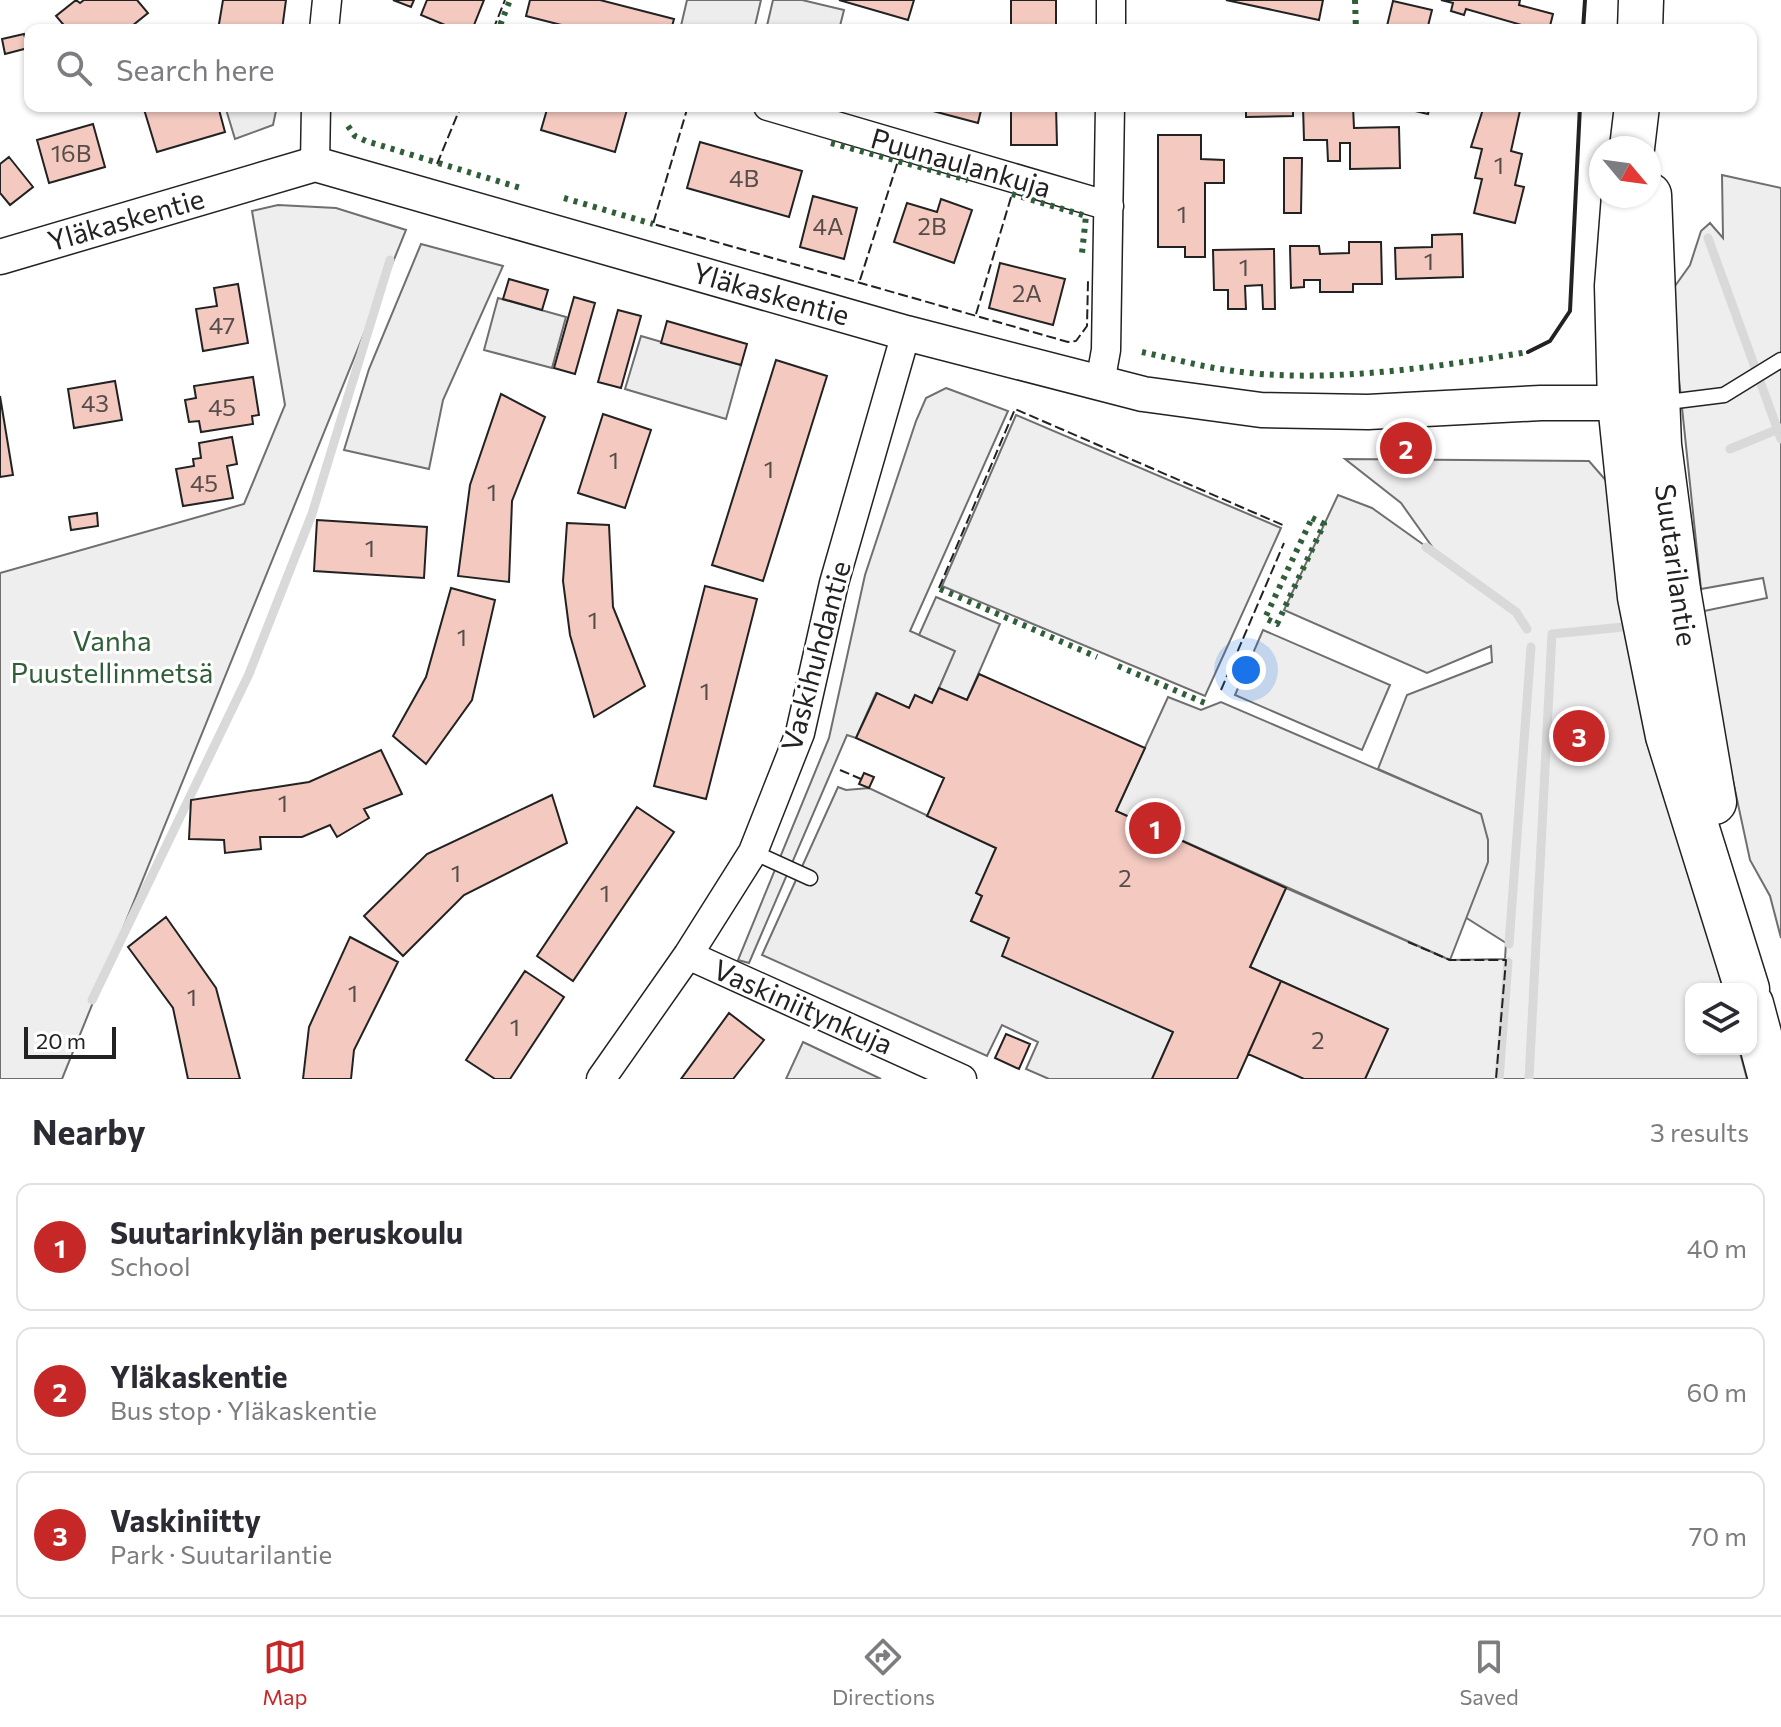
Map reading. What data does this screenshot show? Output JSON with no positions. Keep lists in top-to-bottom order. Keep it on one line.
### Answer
{"streets":{"main road":["Suutarilantie"],"street":["Puunaulankuja","Yläkaskentie","Vaskihuhdantie","Vaskiniitynkuja"]},"crossings":[["Yläkaskentie","Suutarilantie"],["Yläkaskentie","Vaskihuhdantie"],["Vaskihuhdantie","Vaskiniitynkuja"]],"parks":["Vanha Puustellinmetsä"],"house_numbers":["16B","1","4B","1","4A","2B","1","1","2A","47","43","45","1","1","45","1","1","1","1","1","1","1","2","1","1","1","1","2"],"scale_bar":"20 m","north":"bottom right","page":{"search":"Search here","pins":["2","3","1"],"scale":"20 m","heading":["Nearby","3 results"],"list":[{"mark":"1","name":"Suutarinkylän peruskoulu","note":"School","value":"40 m"},{"mark":"2","name":"Yläkaskentie","note":"Bus stop · Yläkaskentie","value":"60 m"},{"mark":"3","name":"Vaskiniitty","note":"Park · Suutarilantie","value":"70 m"}],"nav":["Map","Directions","Saved"]}}
